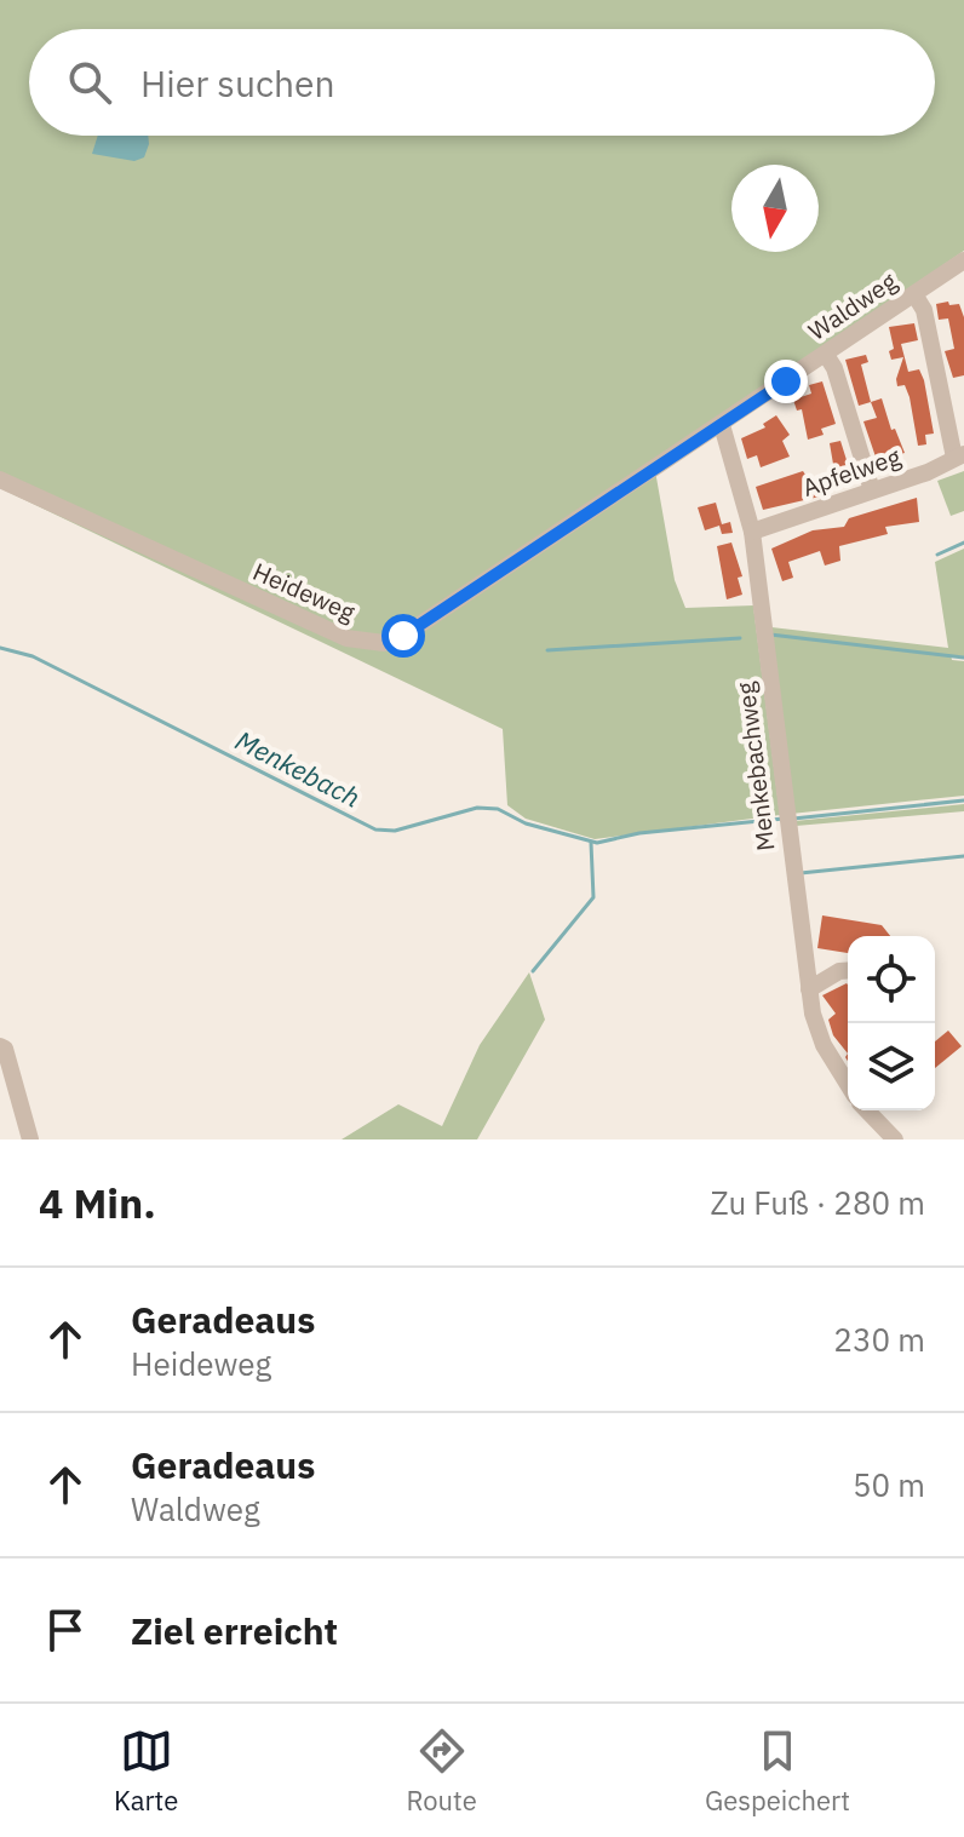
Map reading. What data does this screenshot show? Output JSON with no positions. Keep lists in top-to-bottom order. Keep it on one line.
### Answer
{"streets":{"street":["Waldweg","Apfelweg","Heideweg","Menkebachweg"]},"crossings":[["Waldweg","Heideweg"],["Waldweg","Menkebachweg"],["Apfelweg","Menkebachweg"],["Heideweg","Menkebachweg"]],"water":["Menkebach"],"north":"bottom","page":{"search":"Hier suchen","heading":["4 Min.","Zu Fuß · 280 m"],"list":[["Geradeaus","Heideweg","230 m"],["Geradeaus","Waldweg","50 m"],"Ziel erreicht"],"nav":["Karte","Route","Gespeichert"]}}
